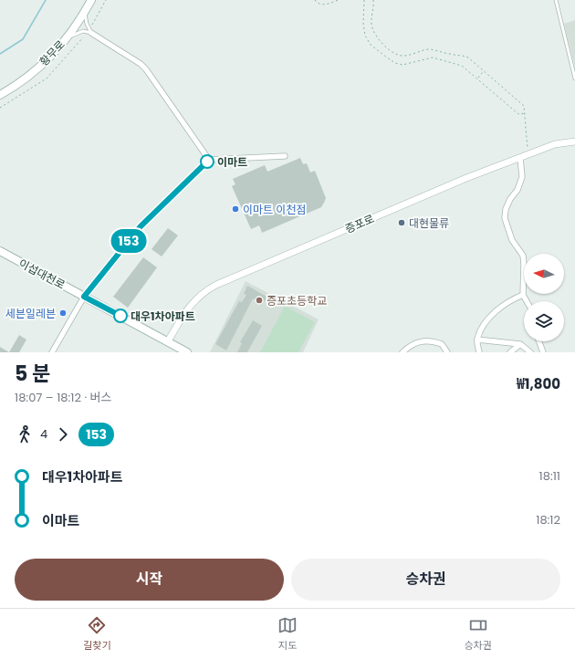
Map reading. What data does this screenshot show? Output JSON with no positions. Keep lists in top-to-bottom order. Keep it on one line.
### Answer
{"streets":{"main road":["황무로","이섭대천로"],"street":["증포로"]},"crossings":[["증포로","이섭대천로"]],"places":["이마트","이마트 이천점","대현물류","증포초등학교","세븐일레븐","대우1차아파트"],"lines":["bus line 153"],"north":"left","page":{"on_map":"153","heading":["5 분","18:07 – 18:12 · 버스","₩1,800"],"legs":["4","153"],"list":[{"name":"대우1차아파트","value":"18:11"},{"name":"이마트","value":"18:12"}],"buttons":["시작","승차권"],"tabs":["길찾기","지도","승차권"]}}
